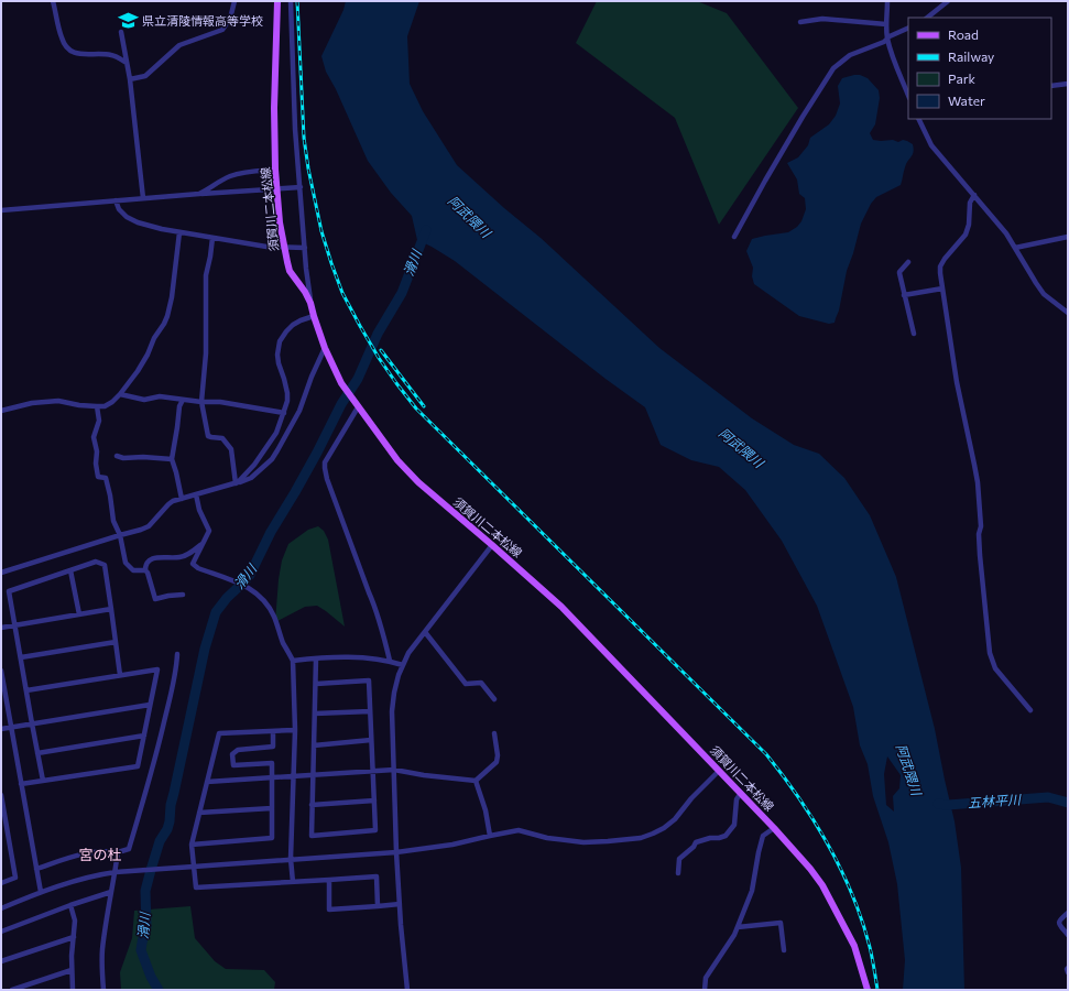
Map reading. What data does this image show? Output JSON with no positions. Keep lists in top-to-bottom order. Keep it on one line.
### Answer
{"streets":{"main road":["須賀川二本松線"]},"districts":["宮の杜"],"water":["阿武隈川","滑川","五林平川"],"places":{"school or university":["県立清陵情報高等学校"]},"legend":["Road","Railway","Park","Water"]}
